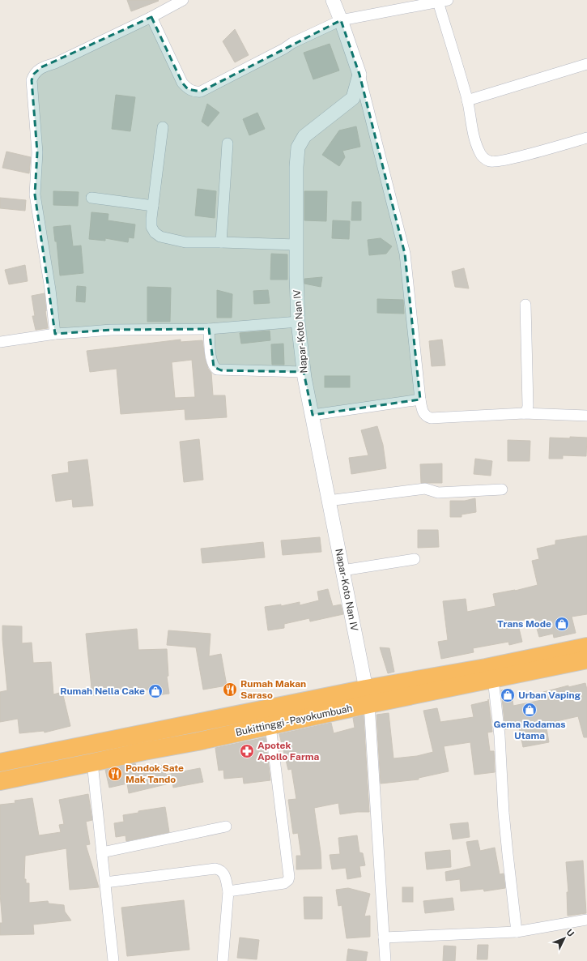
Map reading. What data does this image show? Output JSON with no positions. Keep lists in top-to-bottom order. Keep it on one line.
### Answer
{"streets":{"highway":["Bukittinggi - Payokumbuah"],"street":["Napar-Koto Nan IV"]},"crossings":[["Napar-Koto Nan IV","Bukittinggi - Payokumbuah"]],"places":{"shop":["Trans Mode","Rumah Nella Cake","Urban Vaping","Gema Rodamas Utama"],"restaurant":["Rumah Makan Saraso","Pondok Sate Mak Tando"],"pharmacy":["Apotek Apollo Farma"]},"north":"top right"}
